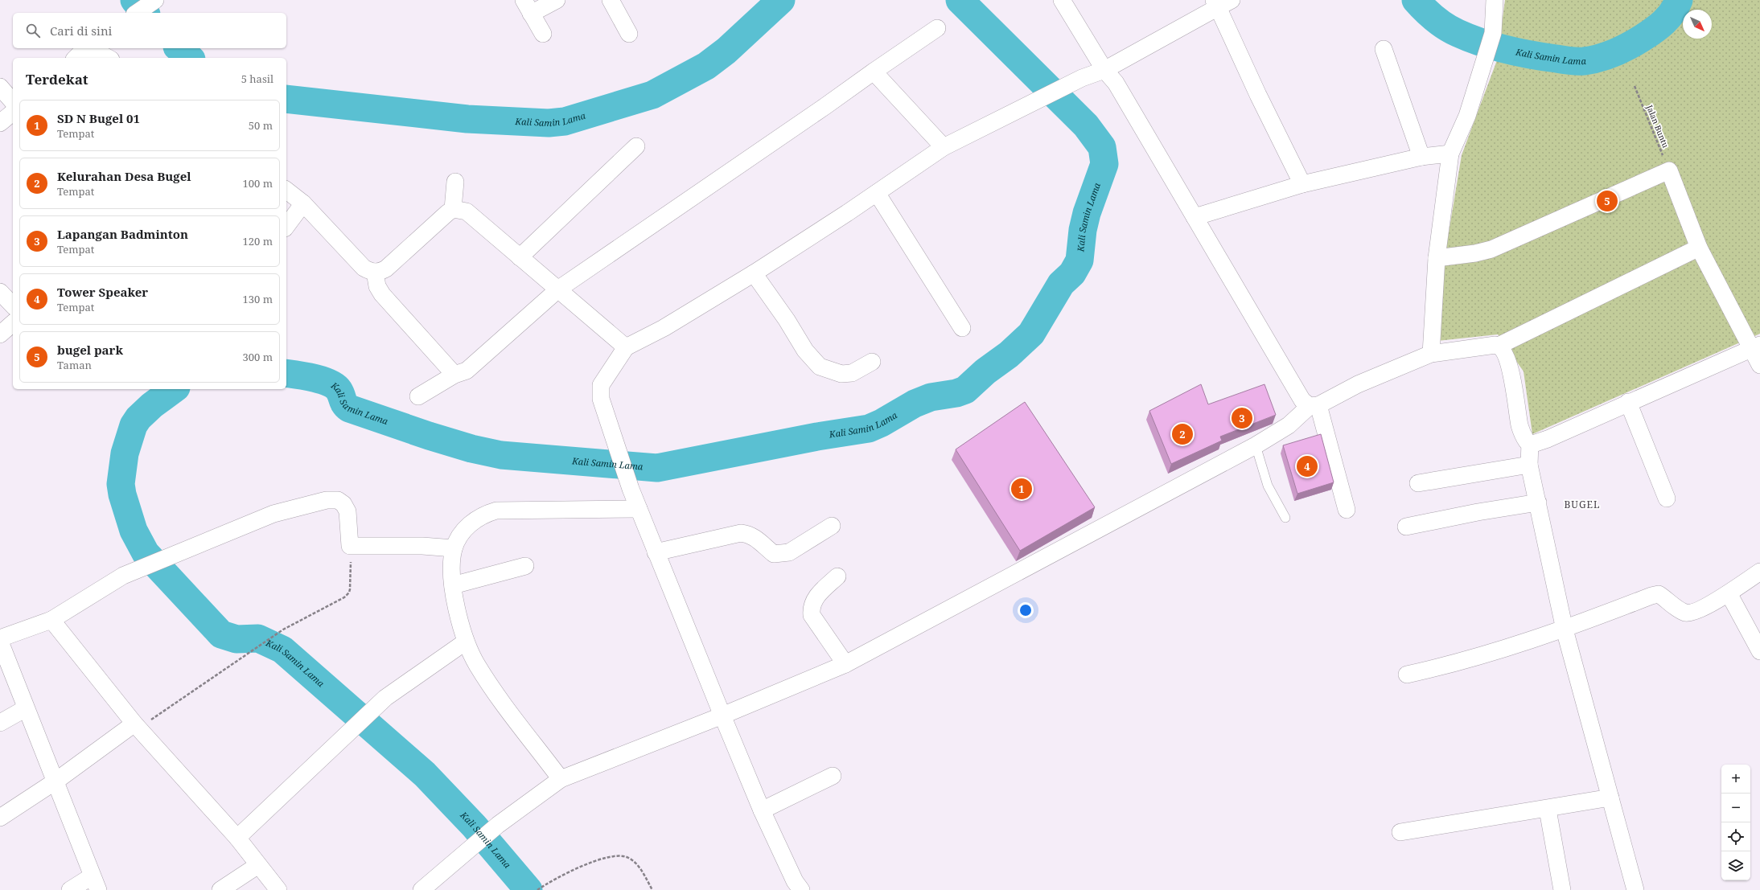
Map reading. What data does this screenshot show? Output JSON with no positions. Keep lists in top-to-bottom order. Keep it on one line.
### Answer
{"streets":{"path":["Jalan Buntu"]},"districts":["BUGEL"],"water":["Kali Samin Lama"],"north":"bottom right","page":{"search":"Cari di sini","heading":["Terdekat","5 hasil"],"list":[{"mark":"1","name":"SD N Bugel 01","note":"Tempat","value":"50 m"},{"mark":"2","name":"Kelurahan Desa Bugel","note":"Tempat","value":"100 m"},{"mark":"3","name":"Lapangan Badminton","note":"Tempat","value":"120 m"},{"mark":"4","name":"Tower Speaker","note":"Tempat","value":"130 m"},{"mark":"5","name":"bugel park","note":"Taman","value":"300 m"}],"pins":["5","3","2","4","1"],"map_buttons":["+","−"]}}
